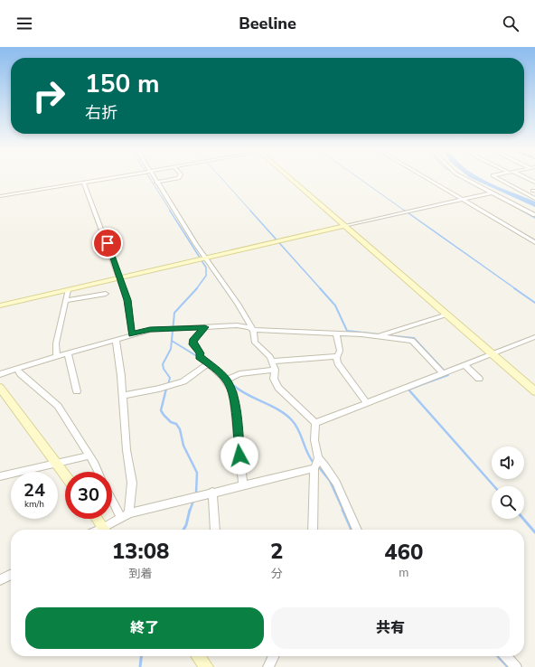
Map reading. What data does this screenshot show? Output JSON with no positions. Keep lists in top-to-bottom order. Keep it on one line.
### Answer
{"page":{"header":"Beeline","turn":["150 m","右折"],"speed":"24 km/h","limit":"30","eta":["13:08","到着","2","分","460","m"],"buttons":["終了","共有"]}}
